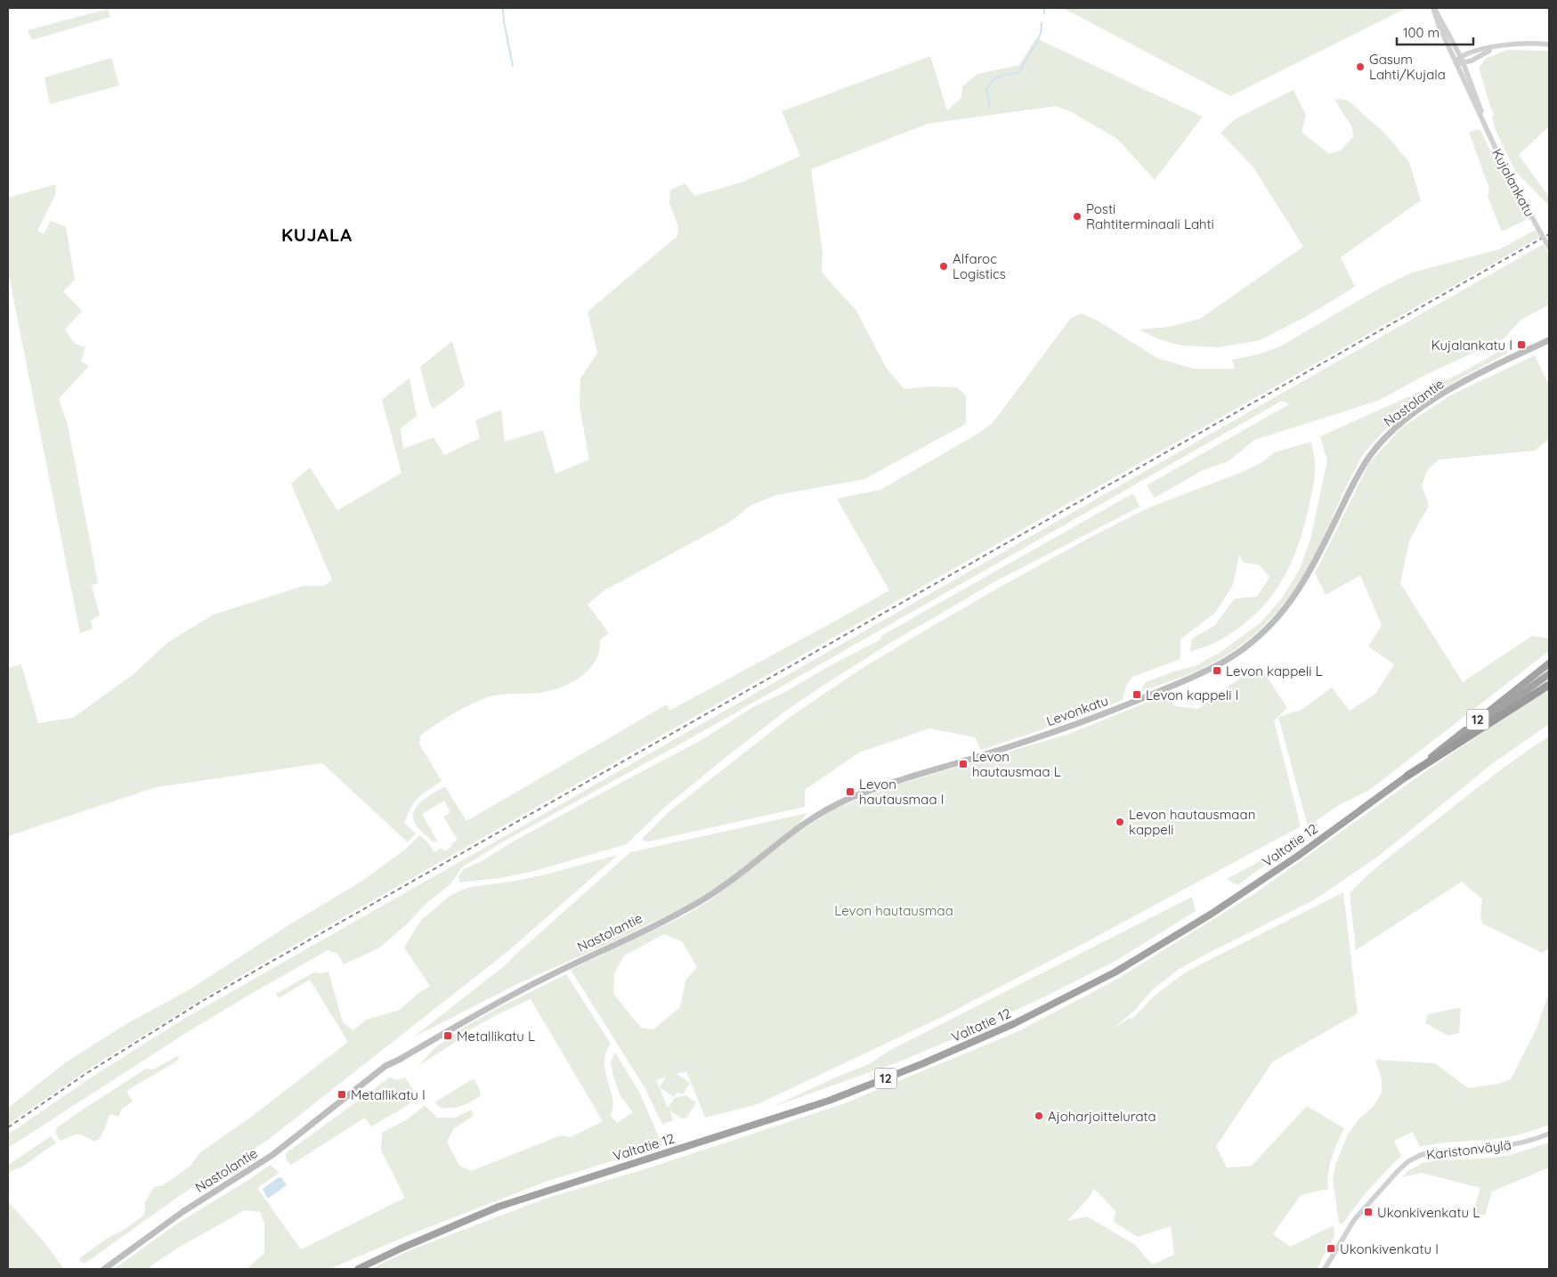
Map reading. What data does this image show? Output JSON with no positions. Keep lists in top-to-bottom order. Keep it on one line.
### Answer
{"streets":{"highway":["12","Valtatie 12"],"main road":["Nastolantie","Levonkatu"],"street":["Kujalankatu","Karistonväylä"]},"crossings":[["Nastolantie","Levonkatu"],["12","Valtatie 12"]],"districts":["KUJALA"],"parks":["Levon hautausmaa"],"places":{"other":["Gasum Lahti/Kujala","Posti Rahtiterminaali Lahti","Alfaroc Logistics","Levon hautausmaan kappeli","Ajoharjoittelurata"],"transit":["Kujalankatu I","Levon kappeli L","Levon kappeli I","Levon hautausmaa L","Levon hautausmaa I","Metallikatu L","Metallikatu I","Ukonkivenkatu L","Ukonkivenkatu I"]},"scale_bar":"100 m"}
